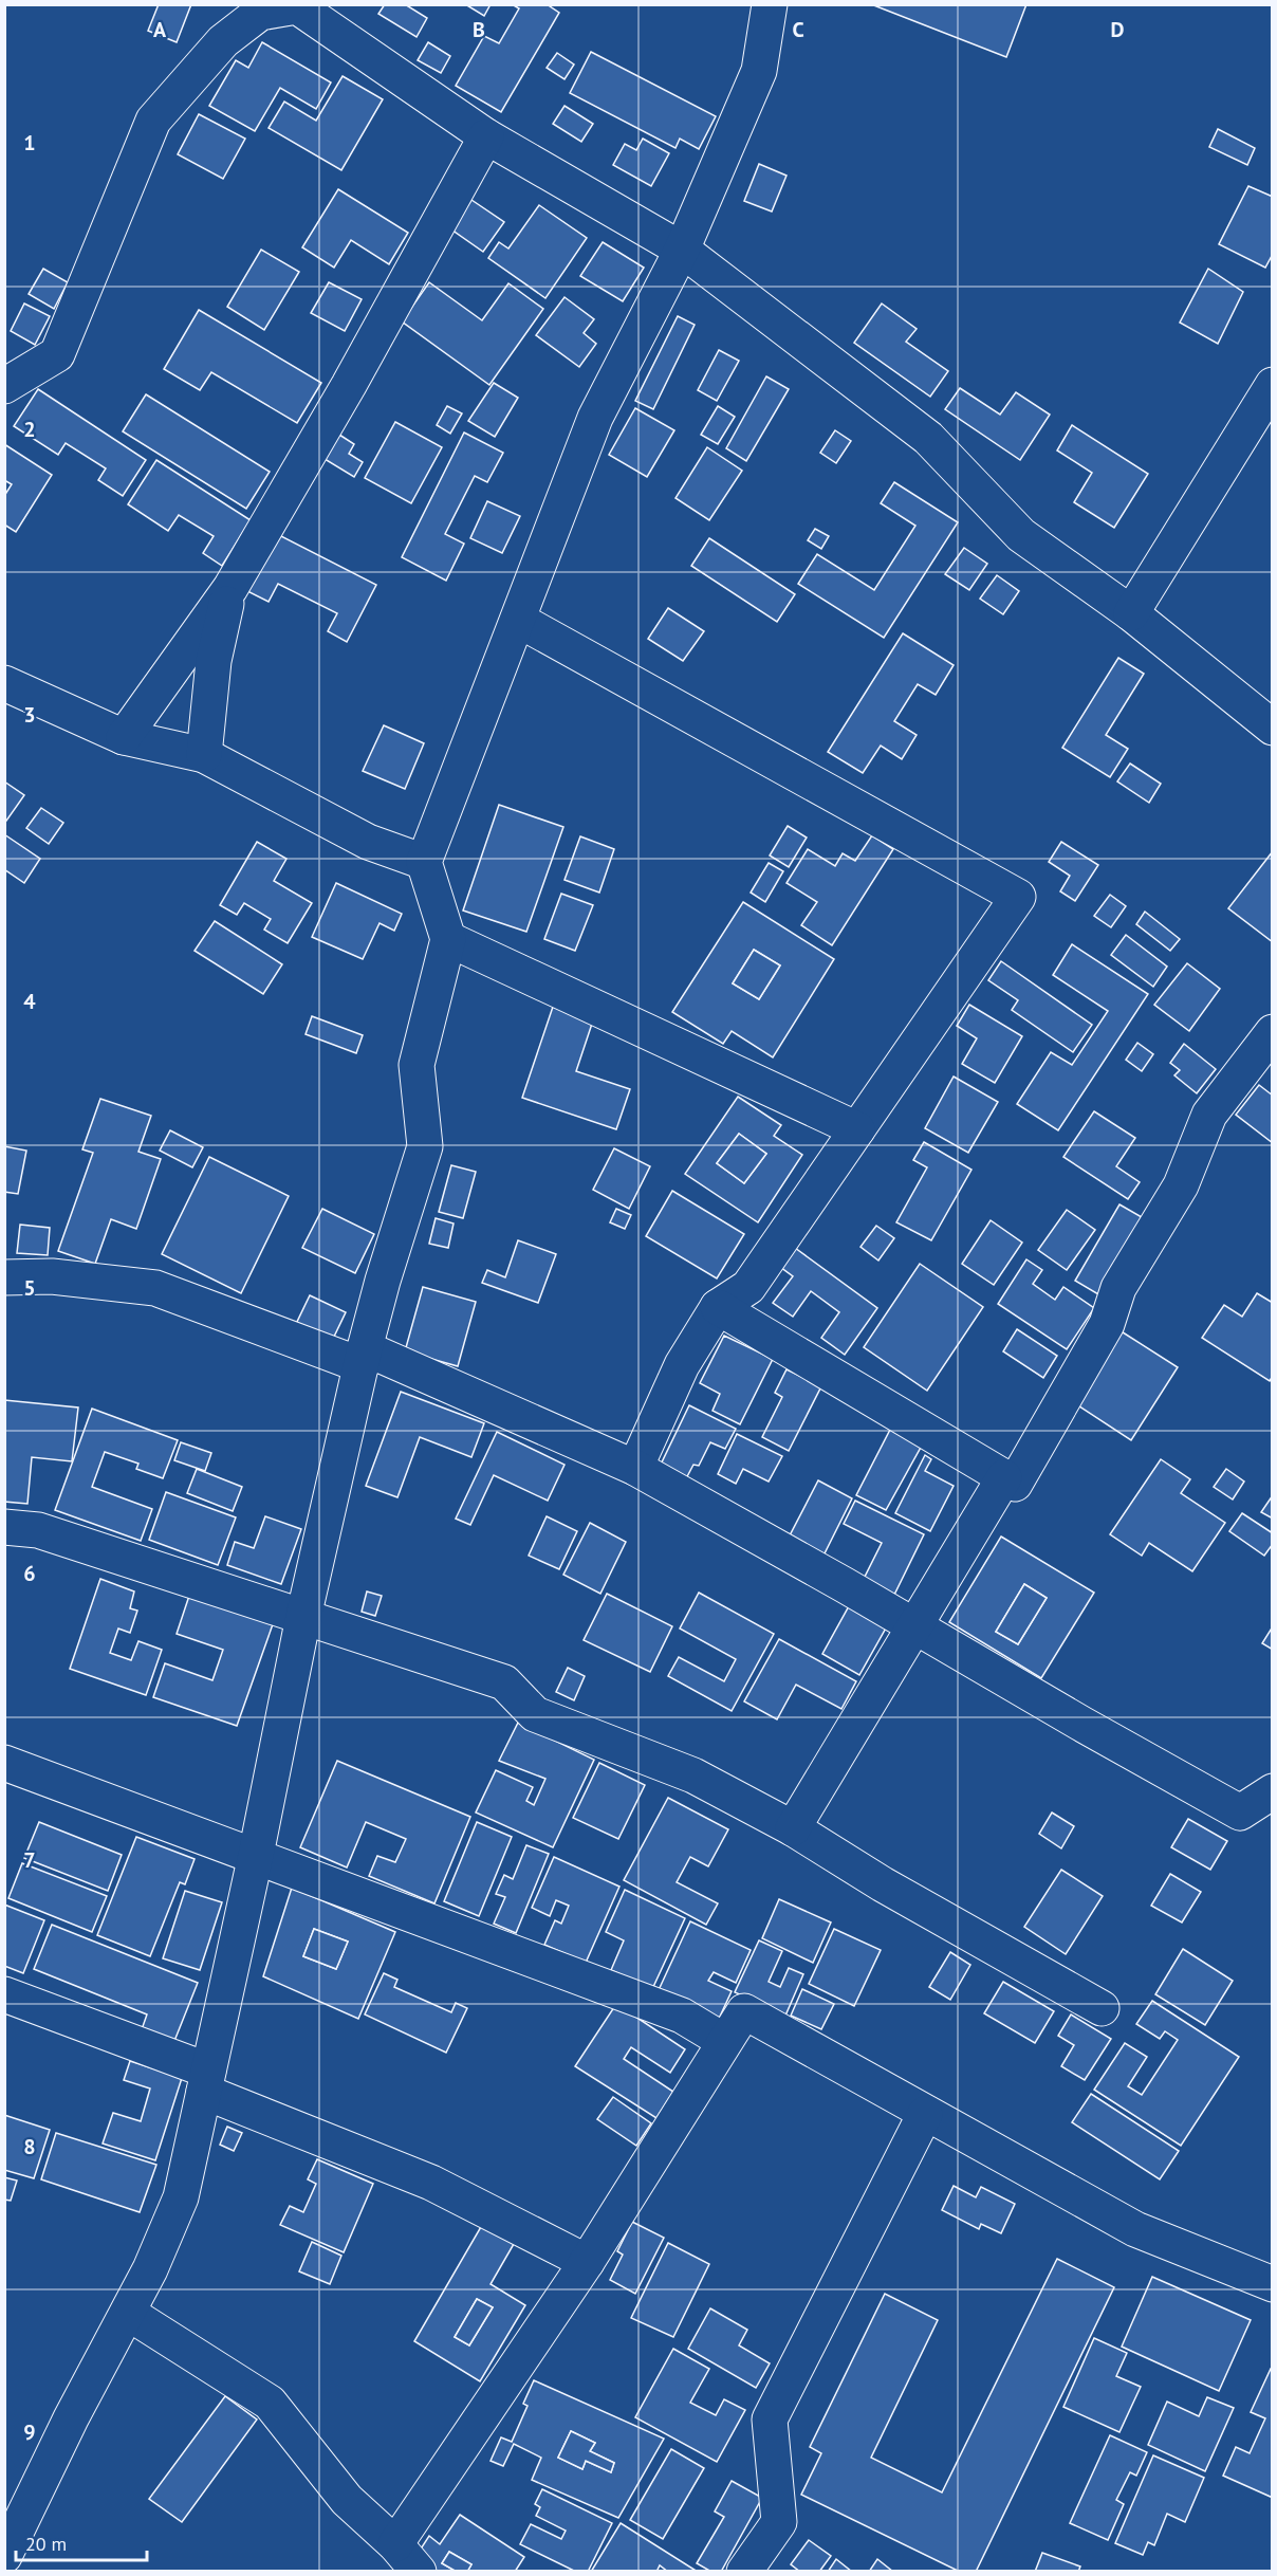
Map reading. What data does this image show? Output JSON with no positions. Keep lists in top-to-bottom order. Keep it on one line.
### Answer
{"scale_bar":"20 m","grid":{"columns":["A","B","C","D"],"rows":["1","2","3","4","5","6","7","8","9"]}}
